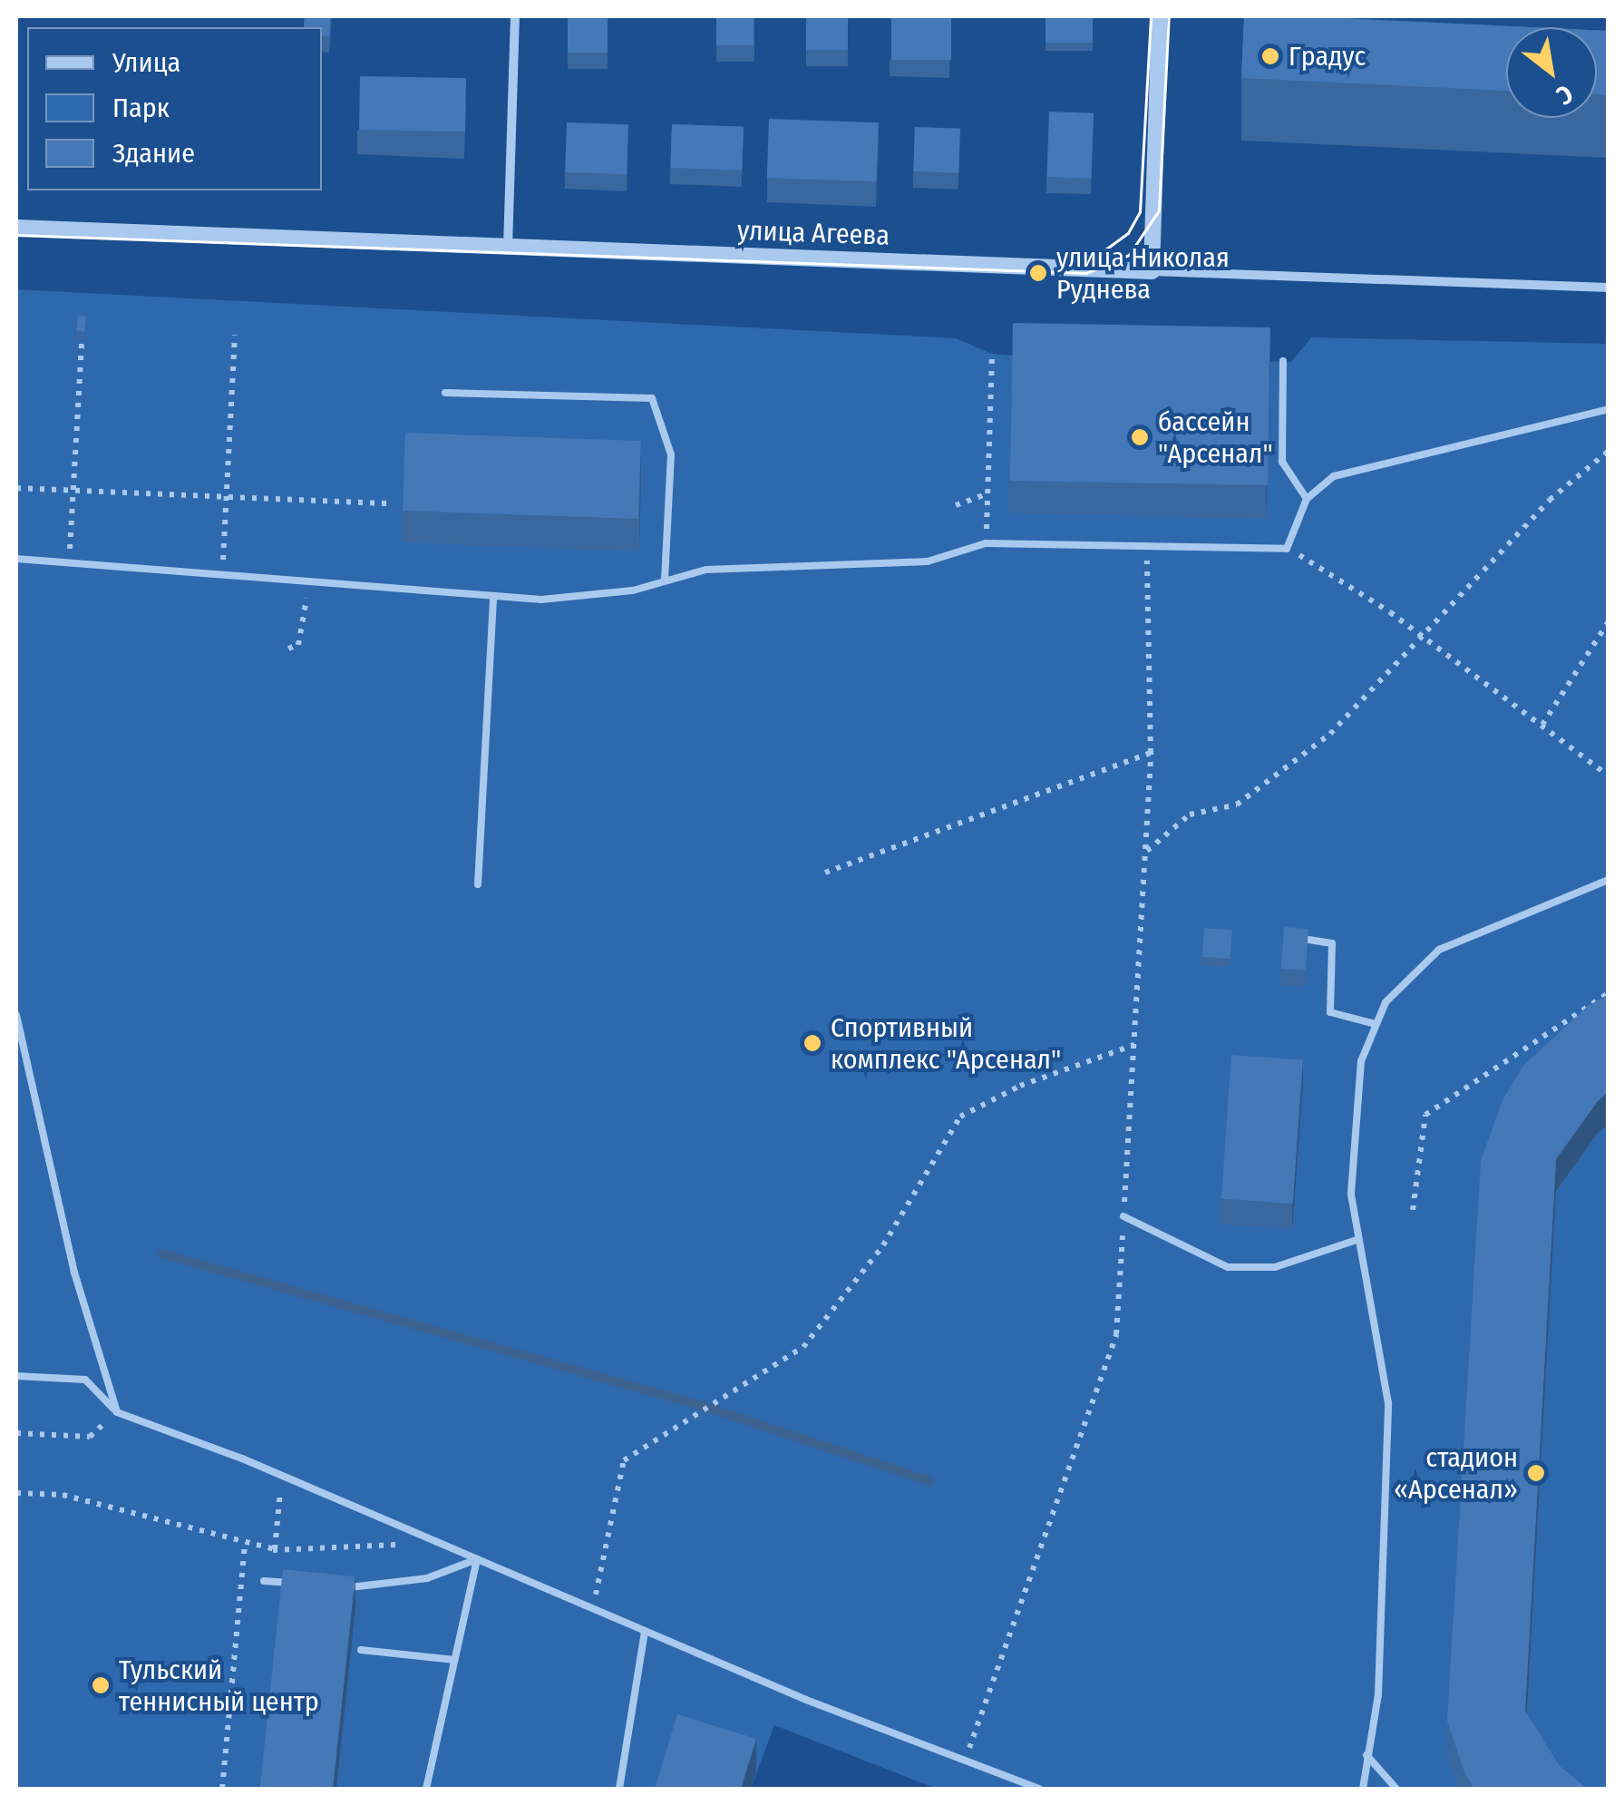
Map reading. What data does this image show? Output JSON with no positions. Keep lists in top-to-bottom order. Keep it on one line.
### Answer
{"streets":{"street":["улица Агеева"]},"places":["Градус","улица Николая Руднева","бассейн \"Арсенал\"","Спортивный комплекс \"Арсенал\"","стадион «Арсенал»","Тульский теннисный центр"],"legend":["Улица","Парк","Здание"],"north":"bottom right"}
